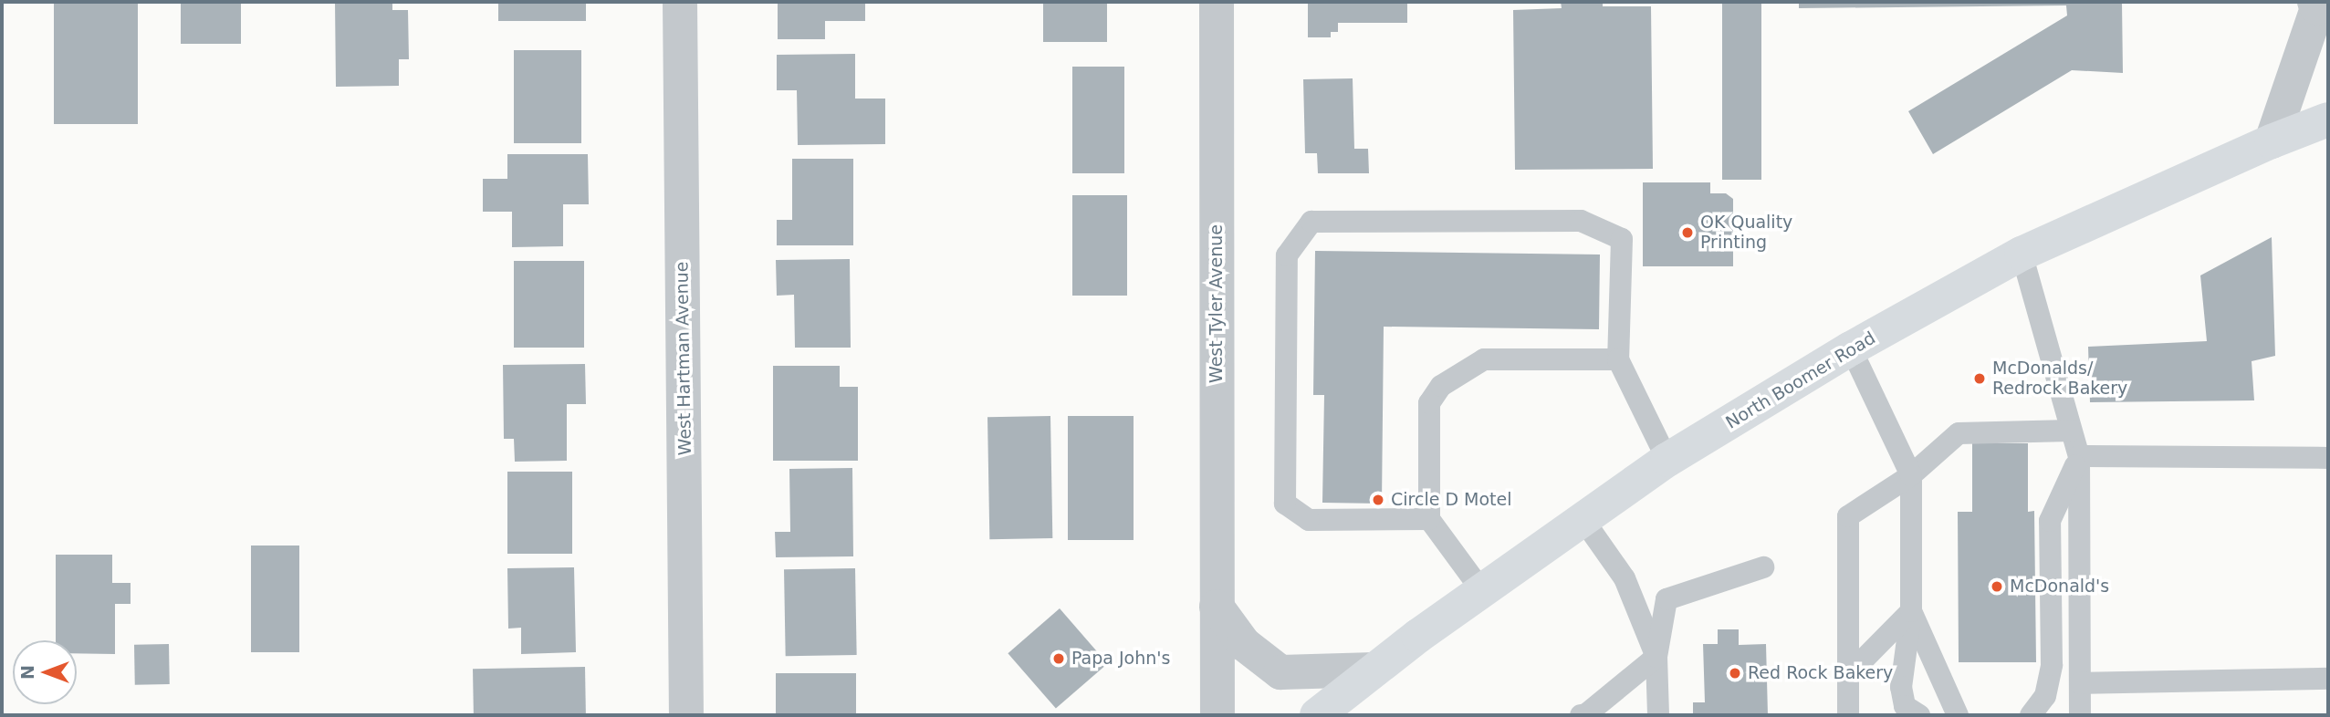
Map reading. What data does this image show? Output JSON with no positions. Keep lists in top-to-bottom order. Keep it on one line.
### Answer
{"streets":{"main road":["North Boomer Road"],"street":["West Tyler Avenue","West Hartman Avenue"]},"places":["OK Quality Printing","McDonalds/ Redrock Bakery","Circle D Motel","McDonald's","Papa John's","Red Rock Bakery"],"north":"left"}
